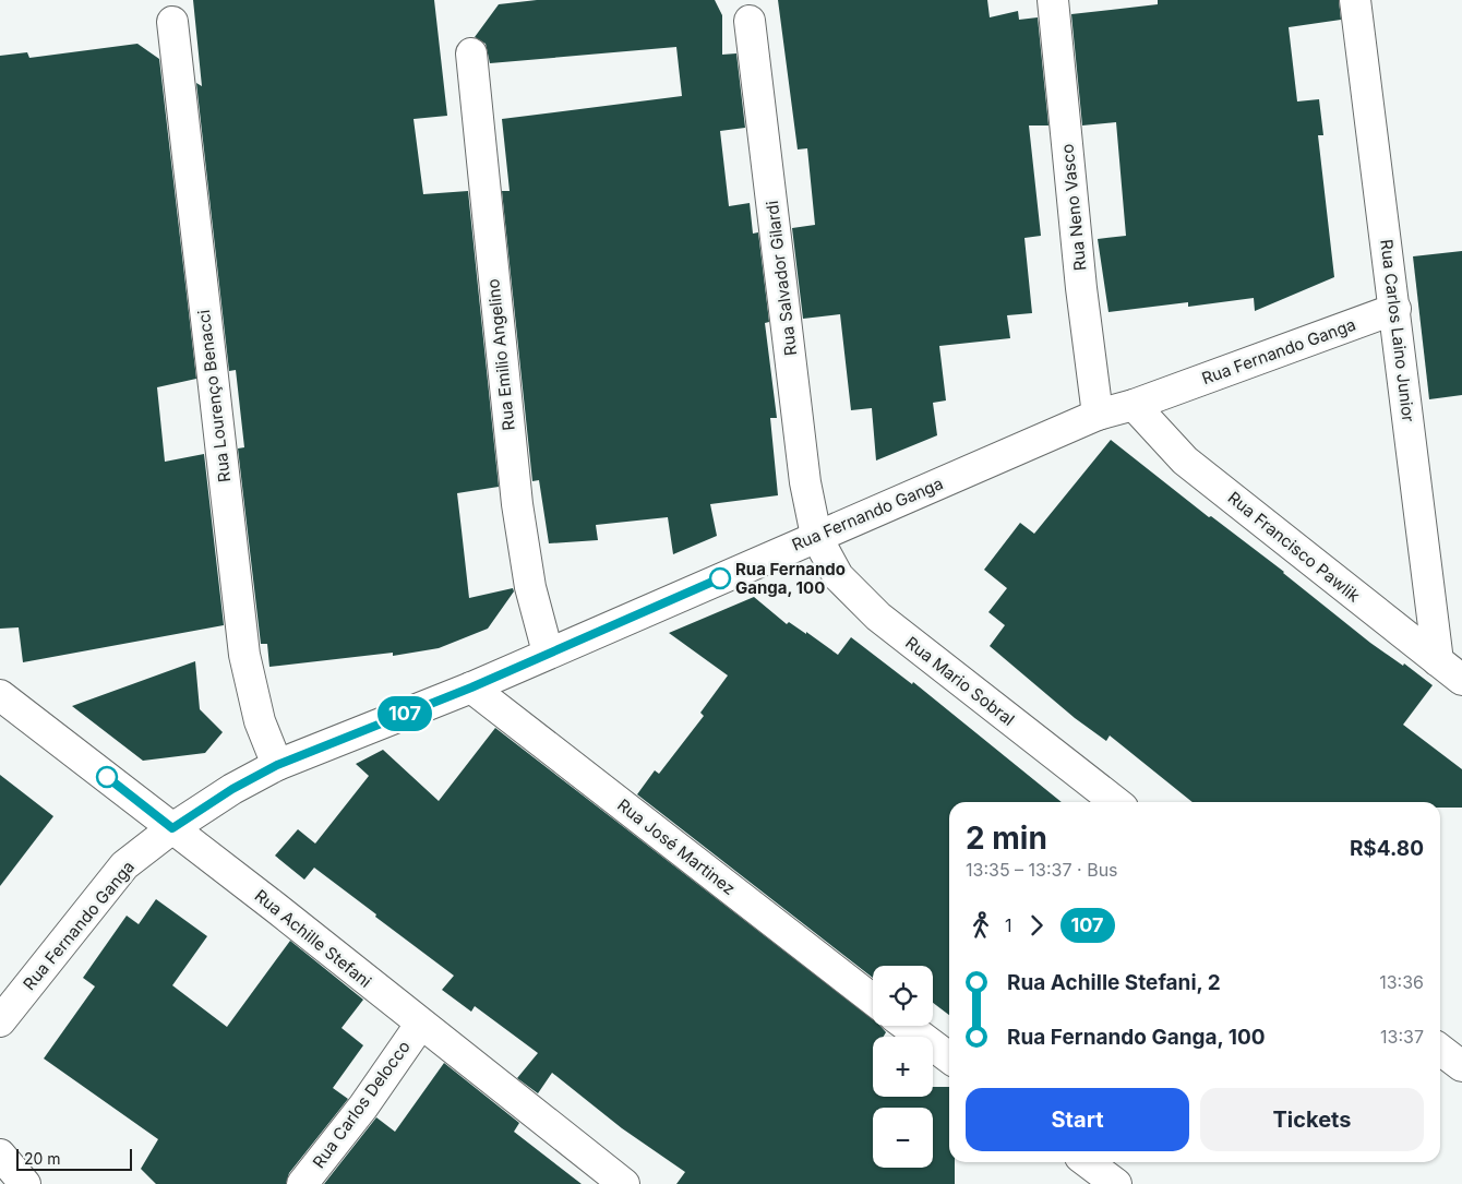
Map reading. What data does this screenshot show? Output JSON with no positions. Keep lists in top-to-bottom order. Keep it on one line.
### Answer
{"streets":{"street":["Rua Neno Vasco","Rua Salvador Gilardi","Rua Carlos Laino Junior","Rua Fernando Ganga","Rua Emilio Angelino","Rua Lourenço Benacci","Rua Francisco Pawlik","Rua Mario Sobral","Rua José Martinez","Rua Achille Stefani","Rua Carlos Delocco"]},"crossings":[["Rua Neno Vasco","Rua Fernando Ganga"],["Rua Salvador Gilardi","Rua Fernando Ganga"],["Rua Salvador Gilardi","Rua Mario Sobral"],["Rua Carlos Laino Junior","Rua Fernando Ganga"],["Rua Carlos Laino Junior","Rua Francisco Pawlik"],["Rua Fernando Ganga","Rua Emilio Angelino"],["Rua Fernando Ganga","Rua Lourenço Benacci"],["Rua Fernando Ganga","Rua Francisco Pawlik"],["Rua Fernando Ganga","Rua Mario Sobral"],["Rua Fernando Ganga","Rua José Martinez"],["Rua Fernando Ganga","Rua Achille Stefani"],["Rua Achille Stefani","Rua Carlos Delocco"]],"places":["Rua Fernando Ganga, 100"],"lines":["bus line 107"],"scale_bar":"20 m","page":{"on_map":"107","heading":["2 min","13:35 – 13:37 · Bus","R$4.80"],"legs":["1","107"],"list":[{"name":"Rua Achille Stefani, 2","value":"13:36"},{"name":"Rua Fernando Ganga, 100","value":"13:37"}],"map_buttons":["+","−"],"buttons":["Start","Tickets"],"scale":"20 m"}}
